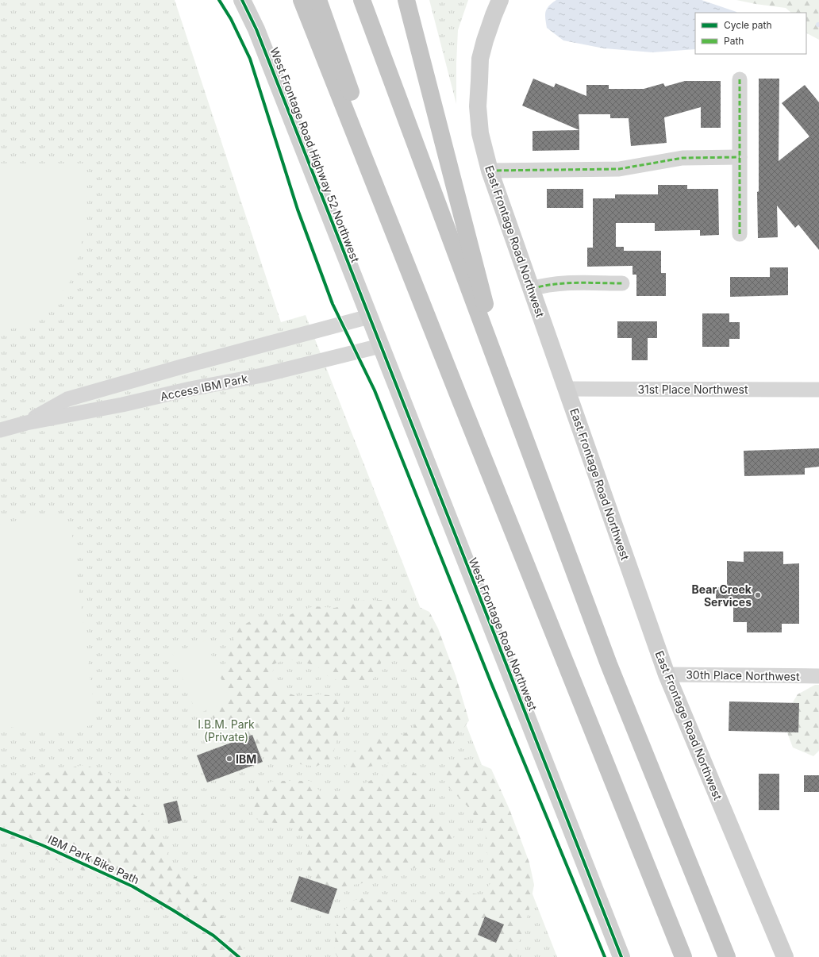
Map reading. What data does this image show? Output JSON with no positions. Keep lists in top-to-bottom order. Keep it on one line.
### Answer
{"streets":{"street":["West Frontage Road Highway 52 Northwest","East Frontage Road Northwest","Access IBM Park","31st Place Northwest","West Frontage Road Northwest","30th Place Northwest"],"cycle path":["IBM Park Bike Path"]},"crossings":[["West Frontage Road Highway 52 Northwest","Access IBM Park"],["West Frontage Road Highway 52 Northwest","West Frontage Road Northwest"],["East Frontage Road Northwest","31st Place Northwest"],["East Frontage Road Northwest","30th Place Northwest"],["Access IBM Park","West Frontage Road Northwest"]],"parks":["I.B.M. Park (Private)"],"places":["Bear Creek Services","IBM"],"legend":["Cycle path","Path"]}
